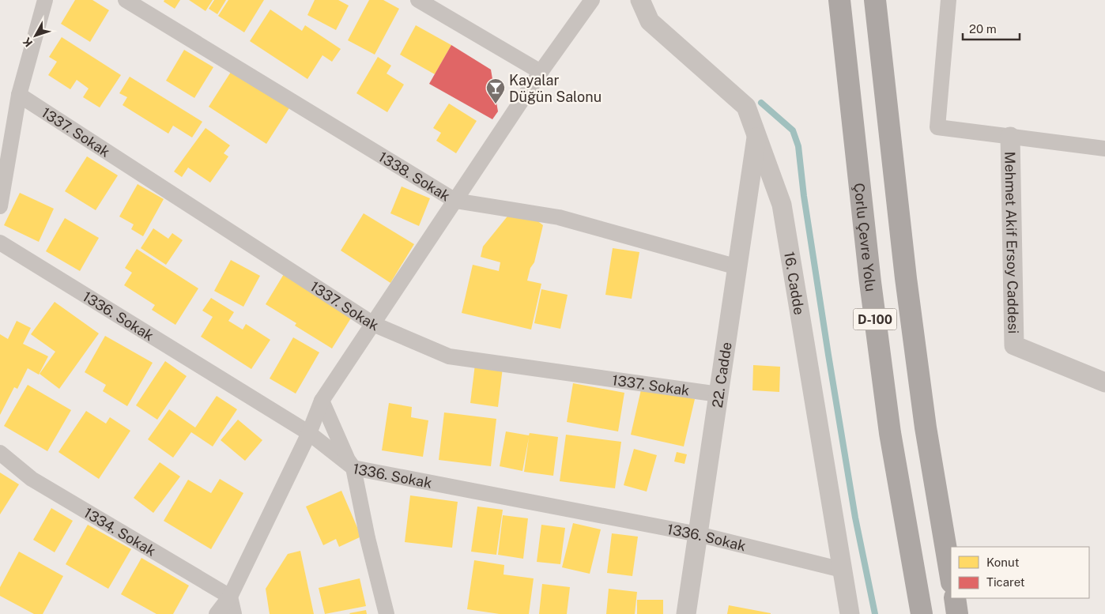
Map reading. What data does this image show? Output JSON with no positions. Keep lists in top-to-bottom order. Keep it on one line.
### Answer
{"streets":{"highway":["Çorlu Çevre Yolu","D-100"],"street":["1337. Sokak","1338. Sokak","Mehmet Akif Ersoy Caddesi","16. Cadde","1336. Sokak","22. Cadde","1334. Sokak"]},"crossings":[["1337. Sokak","22. Cadde"],["1338. Sokak","22. Cadde"],["16. Cadde","1336. Sokak"],["16. Cadde","22. Cadde"],["1336. Sokak","22. Cadde"]],"places":{"bar":["Kayalar Düğün Salonu"]},"legend":["Konut","Ticaret"],"scale_bar":"20 m","north":"bottom left"}
